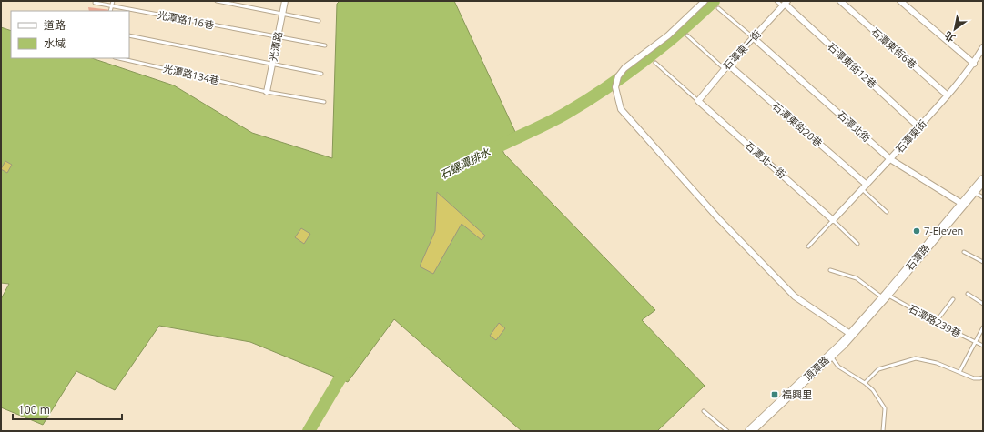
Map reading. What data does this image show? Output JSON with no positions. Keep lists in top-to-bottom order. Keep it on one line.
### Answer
{"streets":{"main road":["石潭路","頂潭路"],"street":["光潭路","石潭東街6巷","石潭東一街","石潭東街12巷","石潭東街20巷","石潭北街","石潭東街","石潭北一街"],"lane":["光潭路116巷","光潭路134巷","石潭路239巷"]},"crossings":[["光潭路116巷","光潭路"],["光潭路","光潭路134巷"],["石潭東街6巷","石潭東街"],["石潭東一街","石潭東街12巷"],["石潭東一街","石潭東街20巷"],["石潭東一街","石潭北街"],["石潭東一街","石潭北一街"],["石潭東街12巷","石潭東街"],["石潭東街20巷","石潭東街"],["石潭北街","石潭東街"],["石潭北街","石潭路"],["石潭東街","石潭北一街"],["石潭路","石潭路239巷"],["石潭路","頂潭路"]],"water":["石螺潭排水"],"places":{"other":["7-Eleven"],"transit":["福興里"]},"legend":["道路","水域"],"scale_bar":"100 m","north":"bottom left"}
